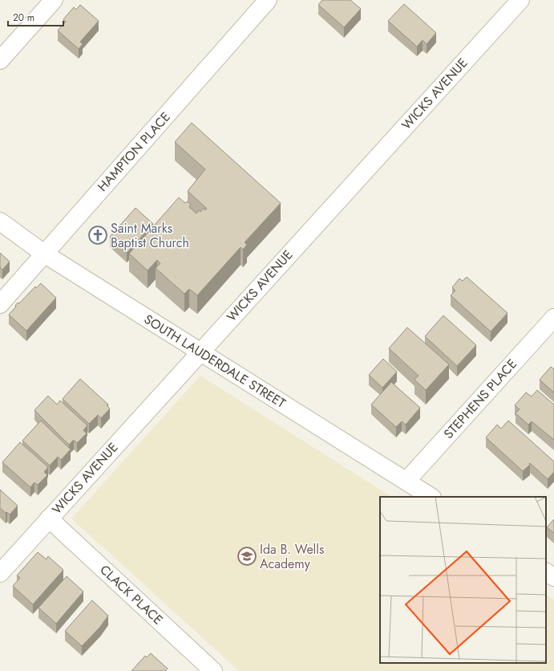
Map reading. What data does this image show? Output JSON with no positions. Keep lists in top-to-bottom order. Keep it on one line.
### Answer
{"streets":{"street":["WICKS AVENUE","HAMPTON PLACE","SOUTH LAUDERDALE STREET","STEPHENS PLACE","CLACK PLACE"]},"crossings":[["WICKS AVENUE","SOUTH LAUDERDALE STREET"],["WICKS AVENUE","CLACK PLACE"],["HAMPTON PLACE","SOUTH LAUDERDALE STREET"],["SOUTH LAUDERDALE STREET","STEPHENS PLACE"]],"places":{"church":["Saint Marks Baptist Church"],"school or university":["Ida B. Wells Academy"]},"scale_bar":"20 m"}
